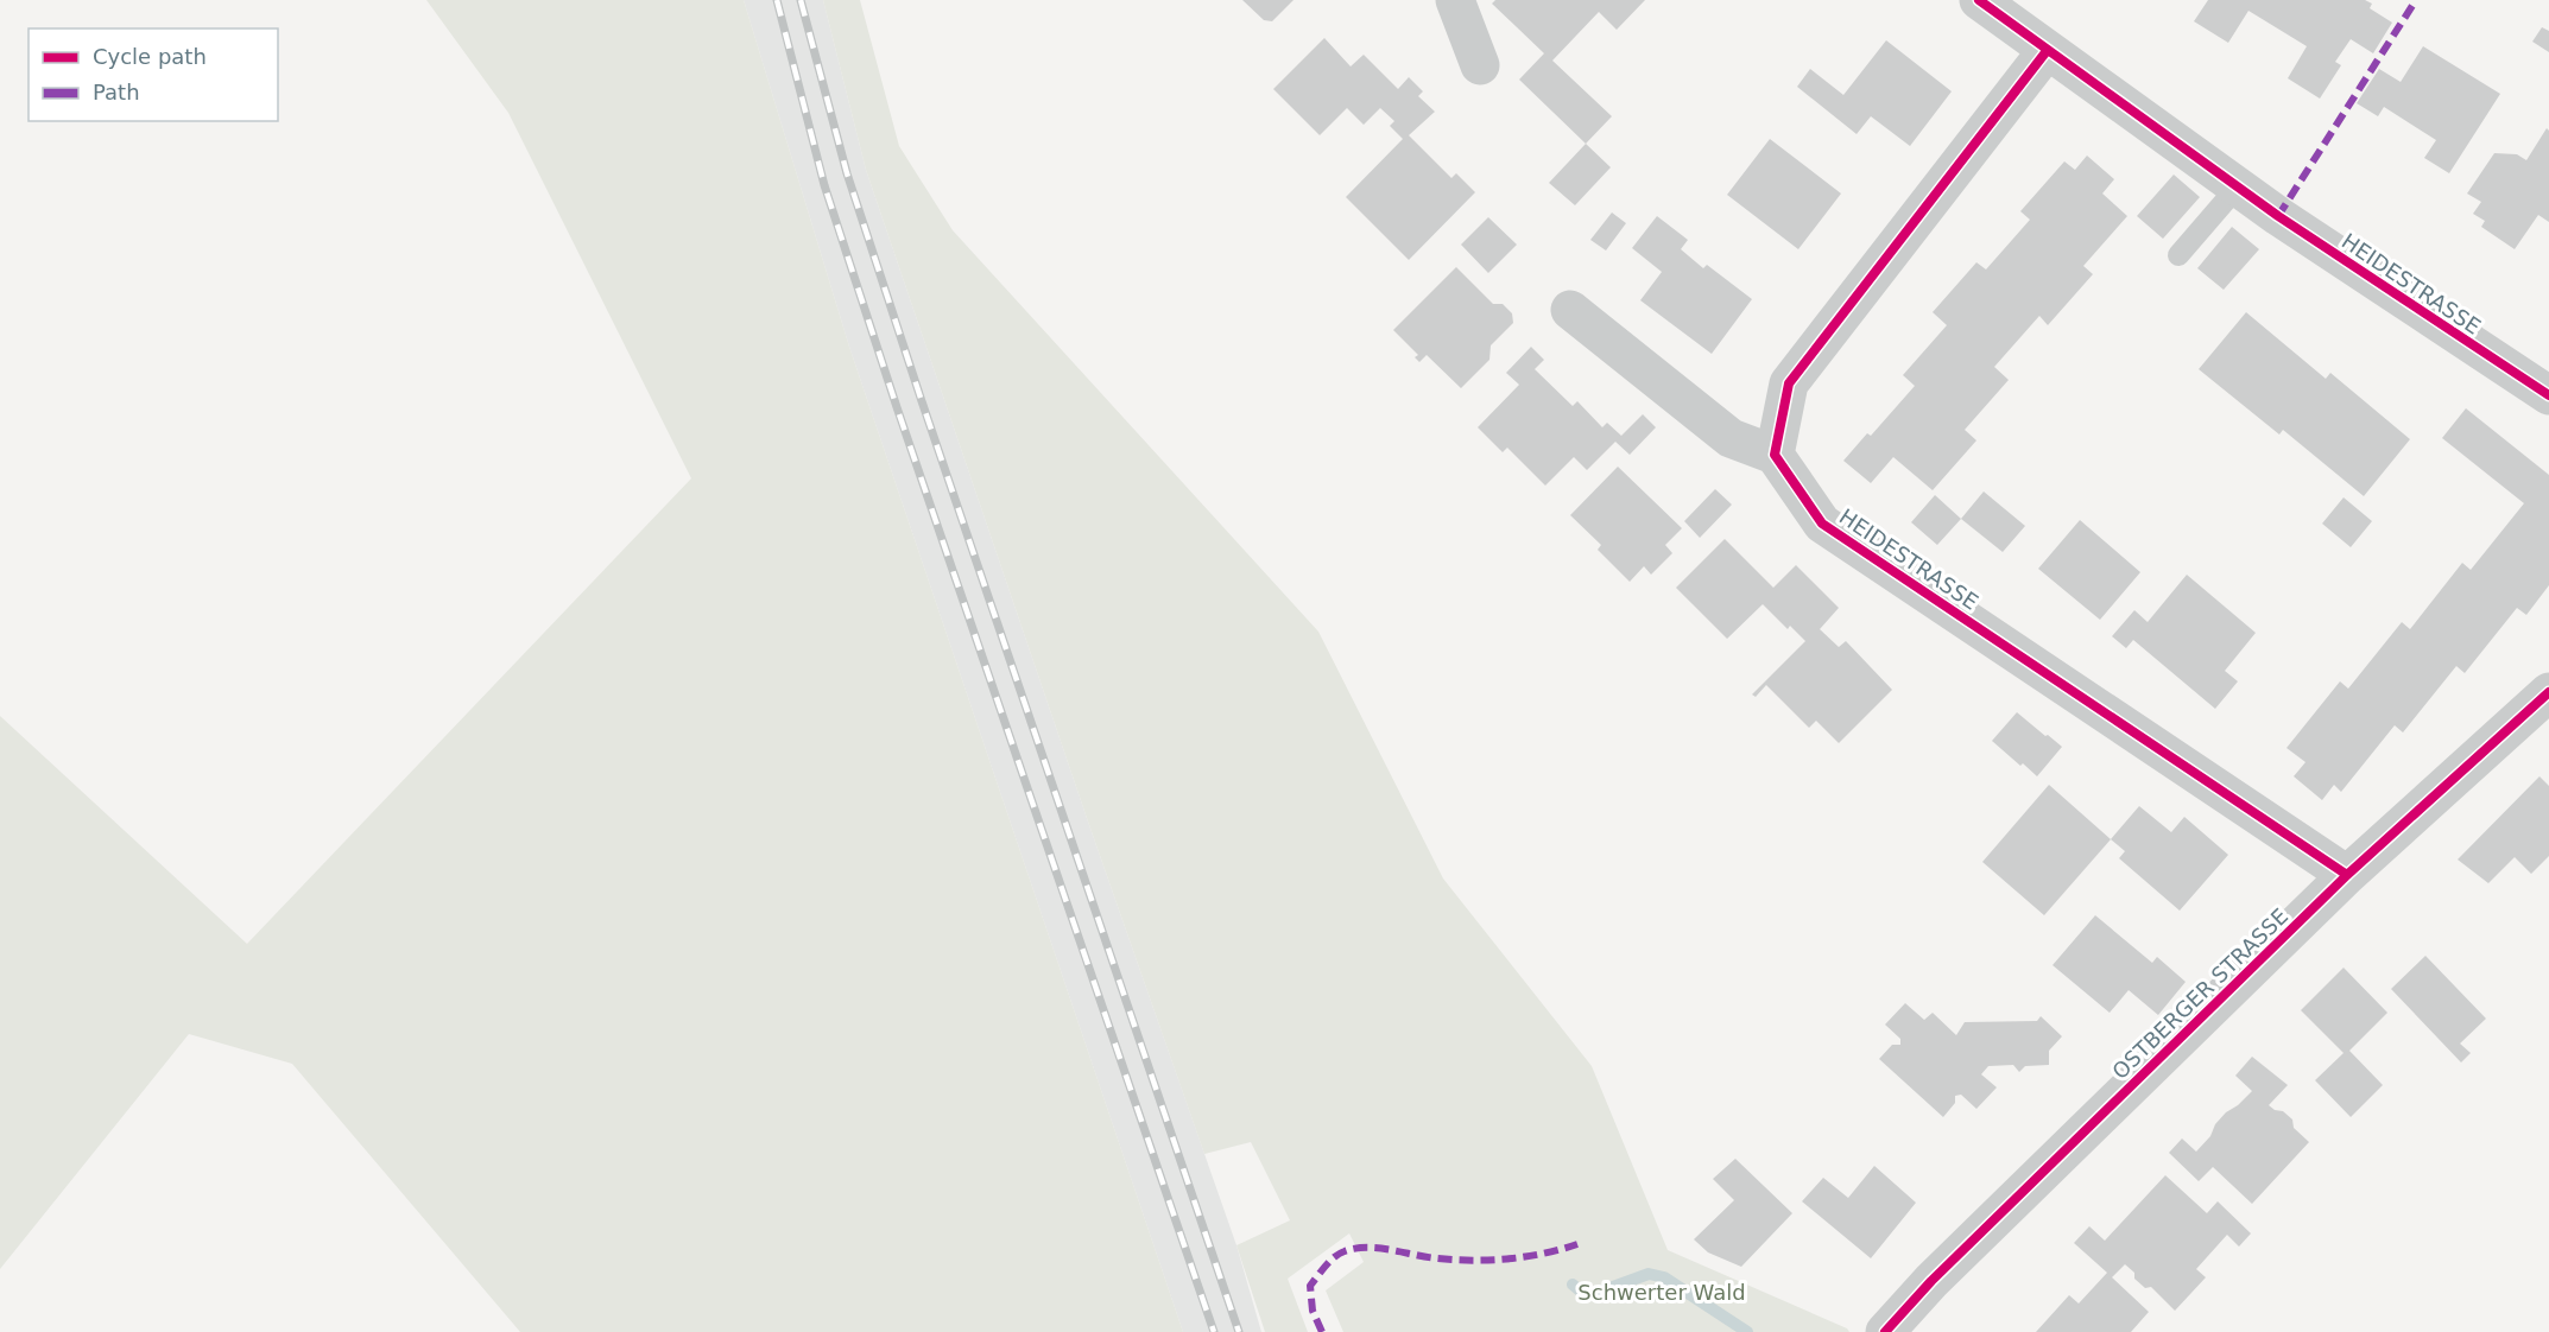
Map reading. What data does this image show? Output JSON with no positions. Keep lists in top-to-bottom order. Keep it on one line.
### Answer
{"streets":{"street":["HEIDESTRASSE","OSTBERGER STRASSE"]},"crossings":[["HEIDESTRASSE","OSTBERGER STRASSE"]],"parks":["Schwerter Wald"],"legend":["Cycle path","Path"]}
